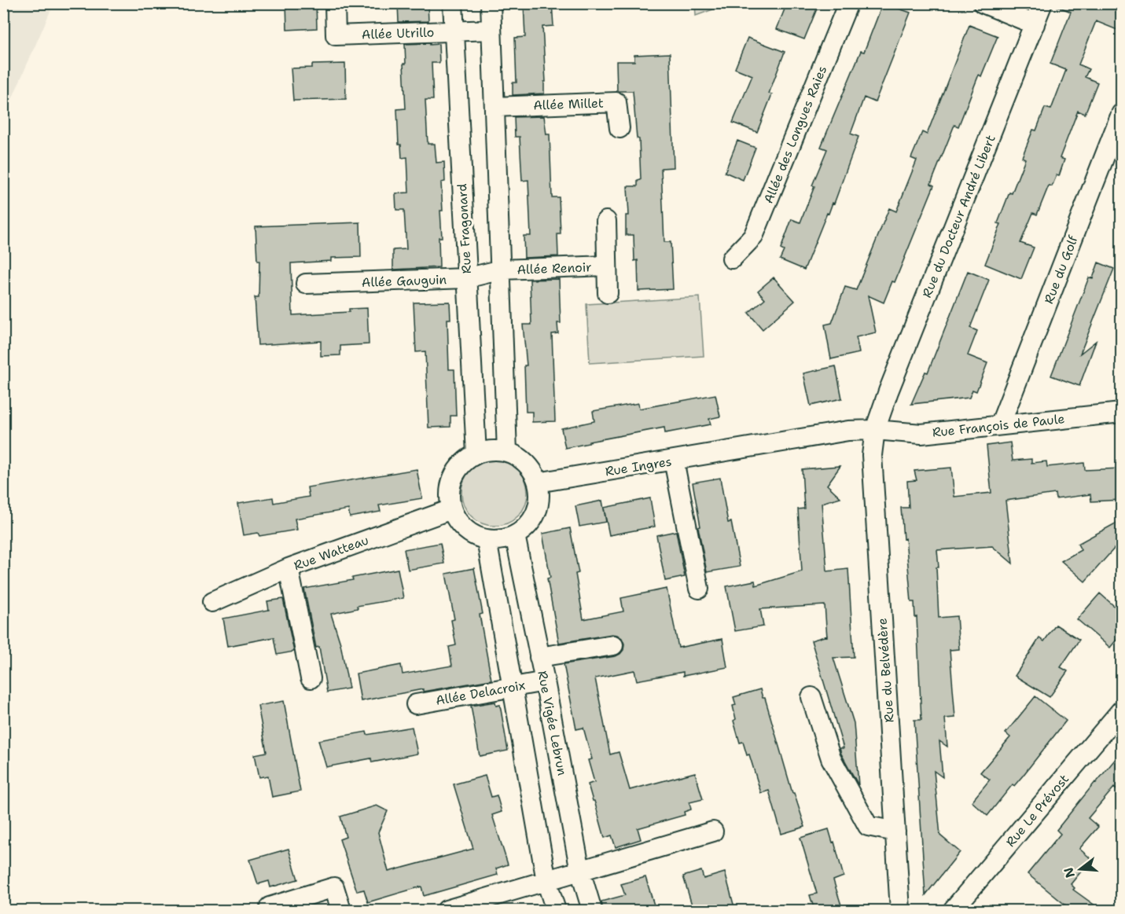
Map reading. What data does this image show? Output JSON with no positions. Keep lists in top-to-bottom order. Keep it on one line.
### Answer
{"streets":{"street":["Allée Utrillo","Allée Millet","Allée des Longues Raies","Rue du Docteur André Libert","Rue Fragonard","Allée Renoir","Rue du Golf","Allée Gauguin","Rue François de Paule","Rue Ingres","Rue Watteau","Rue du Belvédère","Allée Delacroix","Rue Vigée Lebrun","Rue Le Prévost"]},"crossings":[["Allée Utrillo","Rue Fragonard"],["Rue du Docteur André Libert","Rue François de Paule"],["Rue du Docteur André Libert","Rue du Belvédère"],["Rue Fragonard","Allée Gauguin"],["Rue Fragonard","Rue Ingres"],["Rue Fragonard","Rue Watteau"],["Rue Fragonard","Rue Vigée Lebrun"],["Allée Renoir","Allée Gauguin"],["Rue du Golf","Rue François de Paule"],["Rue François de Paule","Rue Ingres"],["Rue François de Paule","Rue du Belvédère"],["Rue Ingres","Rue Watteau"],["Rue Ingres","Rue Vigée Lebrun"],["Rue Watteau","Rue Vigée Lebrun"],["Allée Delacroix","Rue Vigée Lebrun"]],"north":"left"}
